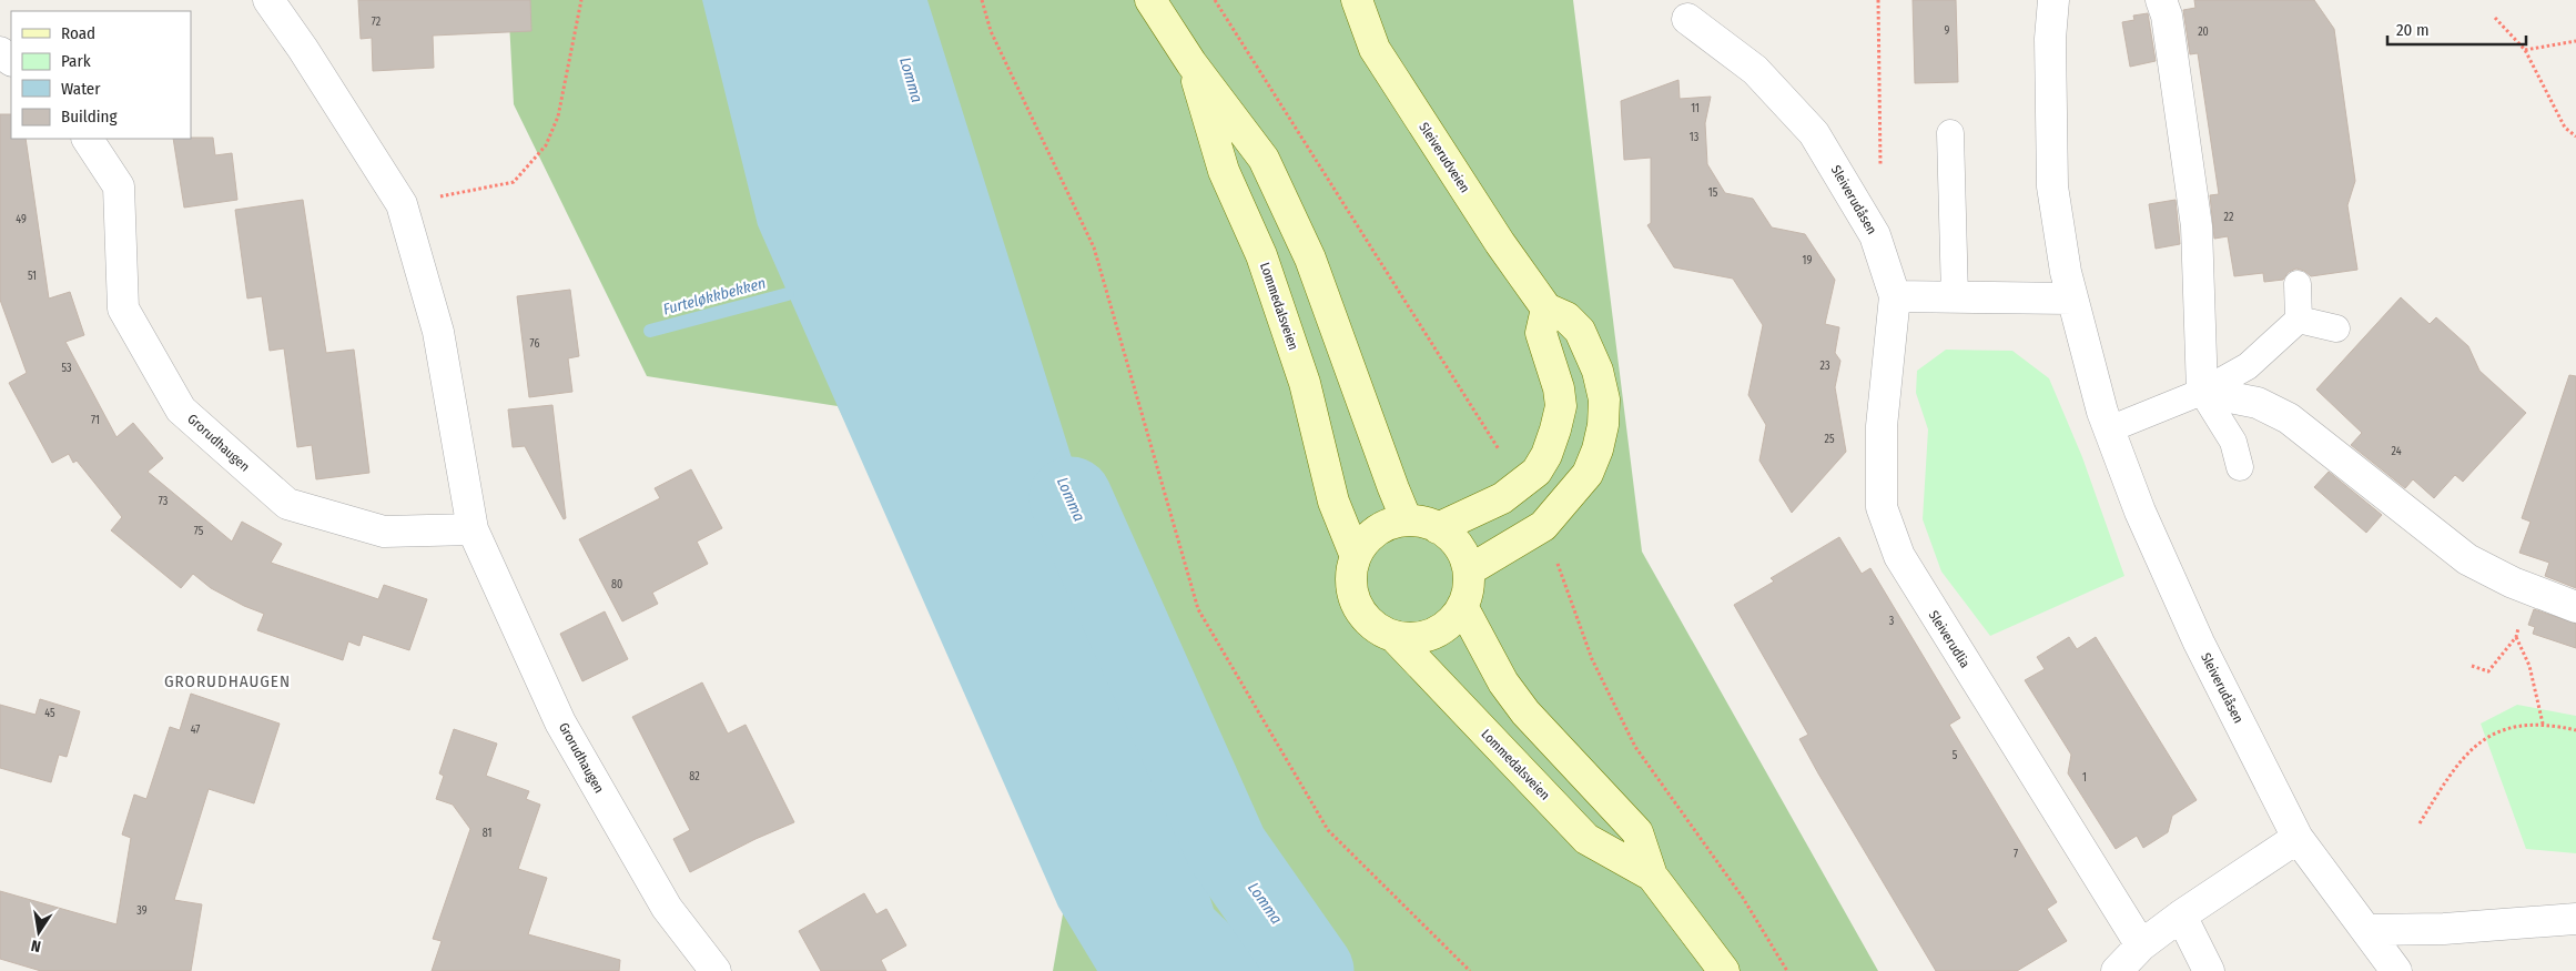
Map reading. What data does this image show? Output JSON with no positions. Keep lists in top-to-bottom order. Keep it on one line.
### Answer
{"streets":{"main road":["Sleiverudveien","Lommedalsveien"],"street":["Sleiverudåsen","Grorudhaugen","Sleiverudlia"]},"crossings":[["Sleiverudveien","Lommedalsveien"],["Sleiverudåsen","Sleiverudlia"]],"districts":["GRORUDHAUGEN"],"water":["Lomma","Furteløkkbekken"],"house_numbers":["72","9","20","11","13","15","22","49","19","51","76","23","53","71","25","24","73","75","80","3","45","47","5","82","1","81","7","39"],"legend":["Road","Park","Water","Building"],"scale_bar":"20 m","north":"bottom"}
